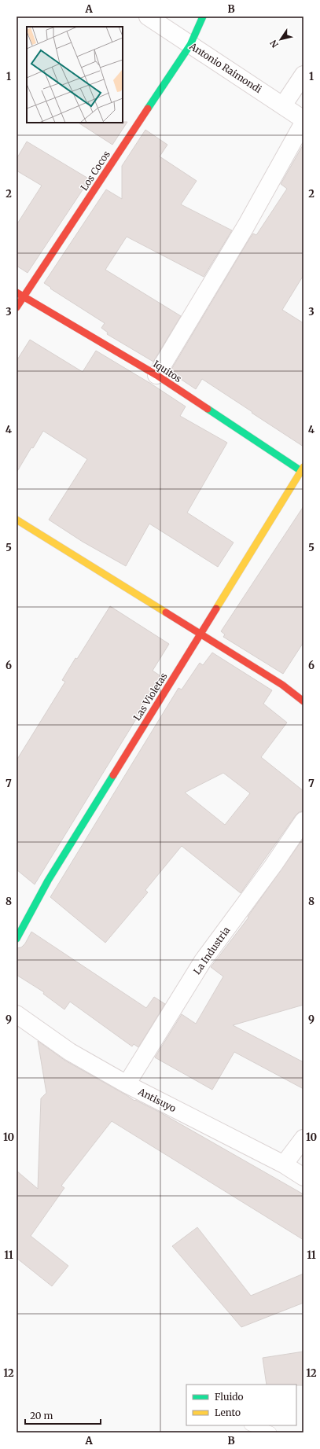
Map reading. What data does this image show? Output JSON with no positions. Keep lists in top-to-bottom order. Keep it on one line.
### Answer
{"streets":{"street":["Antonio Raimondi","Los Cocos","Iquitos","Las Violetas","La Industria","Antisuyo"]},"crossings":[["Antonio Raimondi","Los Cocos"],["Los Cocos","Iquitos"],["Iquitos","Las Violetas"],["La Industria","Antisuyo"]],"legend":["Fluido","Lento"],"scale_bar":"20 m","north":"bottom left","grid":{"columns":["A","B"],"rows":["1","2","3","4","5","6","7","8","9","10","11","12"]}}
